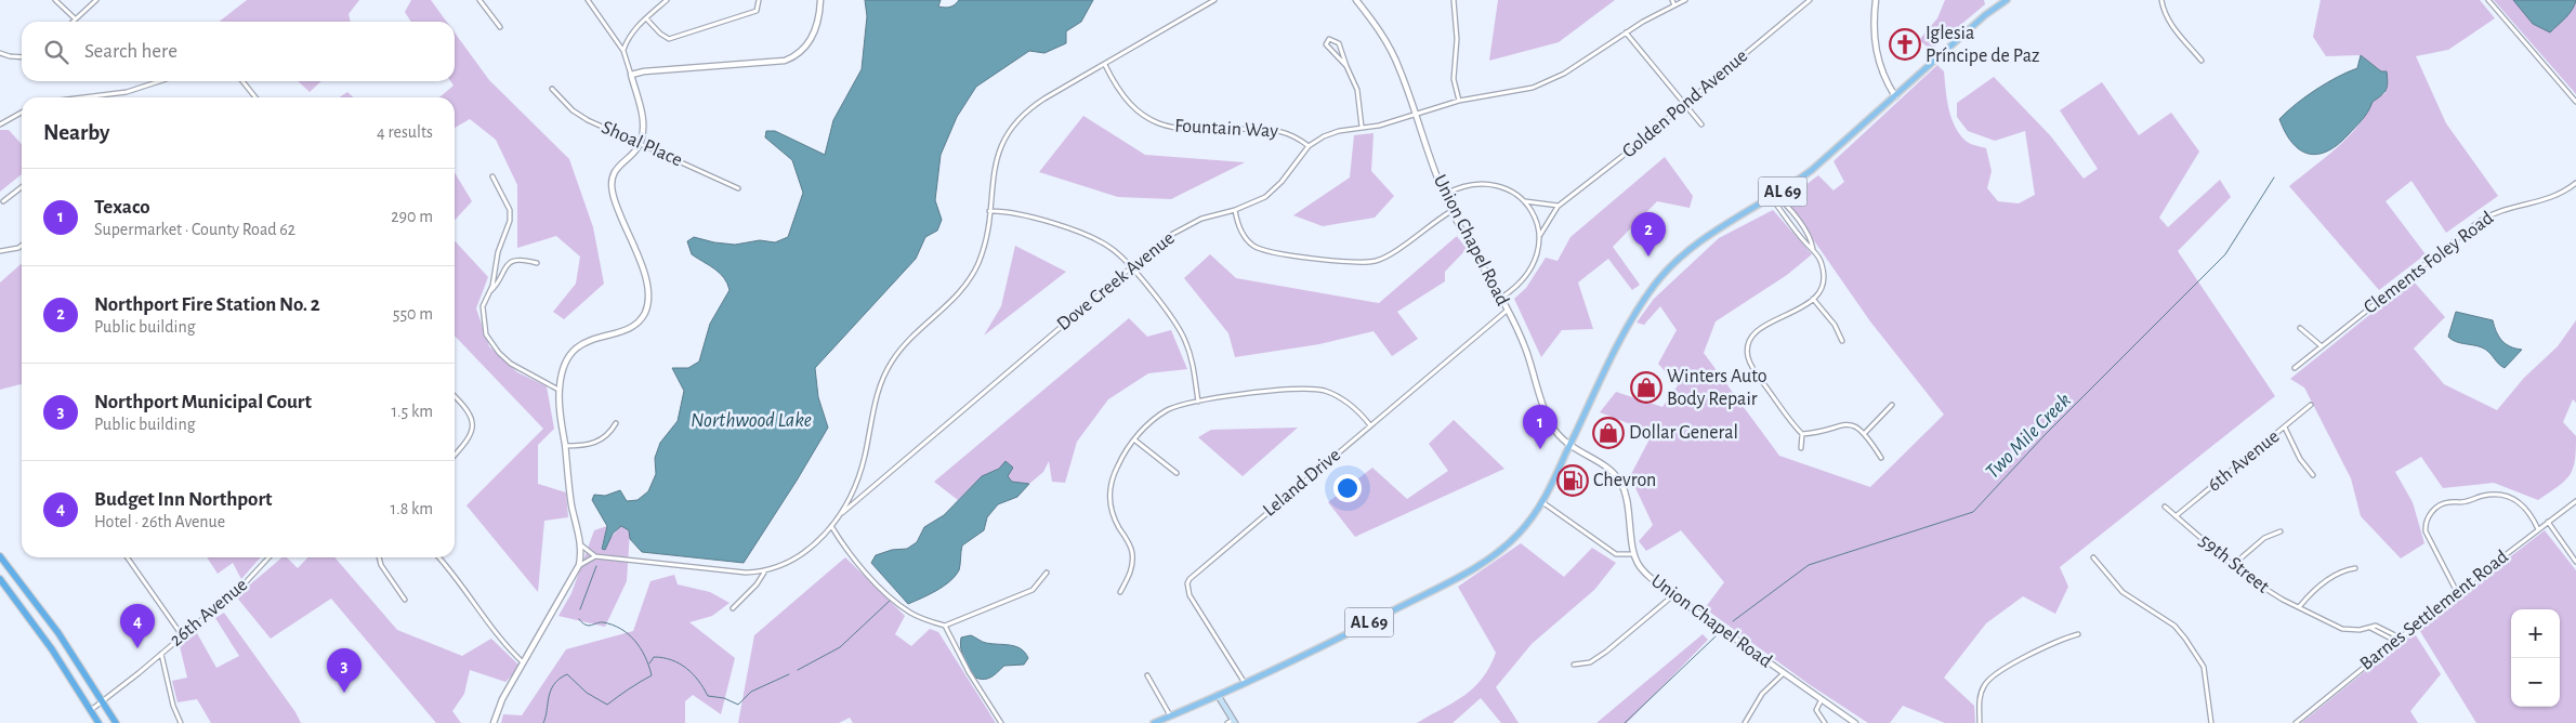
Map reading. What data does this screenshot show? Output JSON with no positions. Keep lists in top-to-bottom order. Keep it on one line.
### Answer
{"streets":{"main road":["AL 69"],"street":["Golden Pond Avenue","Fountain Way","Shoal Place","Union Chapel Road","Clements Foley Road","Dove Creek Avenue","6th Avenue","Leland Drive","59th Street","Barnes Settlement Road","26th Avenue"]},"crossings":[["Fountain Way","Dove Creek Avenue"],["AL 69","Union Chapel Road"],["AL 69","Leland Drive"],["Union Chapel Road","Dove Creek Avenue"],["Union Chapel Road","Leland Drive"],["6th Avenue","59th Street"],["59th Street","Barnes Settlement Road"]],"water":["Northwood Lake","Two Mile Creek"],"places":{"church":["Iglesia Príncipe de Paz"],"shop":["Winters Auto Body Repair","Dollar General"],"fuel station":["Chevron"]},"page":{"search":"Search here","heading":["Nearby","4 results"],"list":[{"mark":"1","name":"Texaco","note":"Supermarket · County Road 62","value":"290 m"},{"mark":"2","name":"Northport Fire Station No. 2","note":"Public building","value":"550 m"},{"mark":"3","name":"Northport Municipal Court","note":"Public building","value":"1.5 km"},{"mark":"4","name":"Budget Inn Northport","note":"Hotel · 26th Avenue","value":"1.8 km"}],"pins":["2","1","4","3"],"map_buttons":["+","−"]}}
